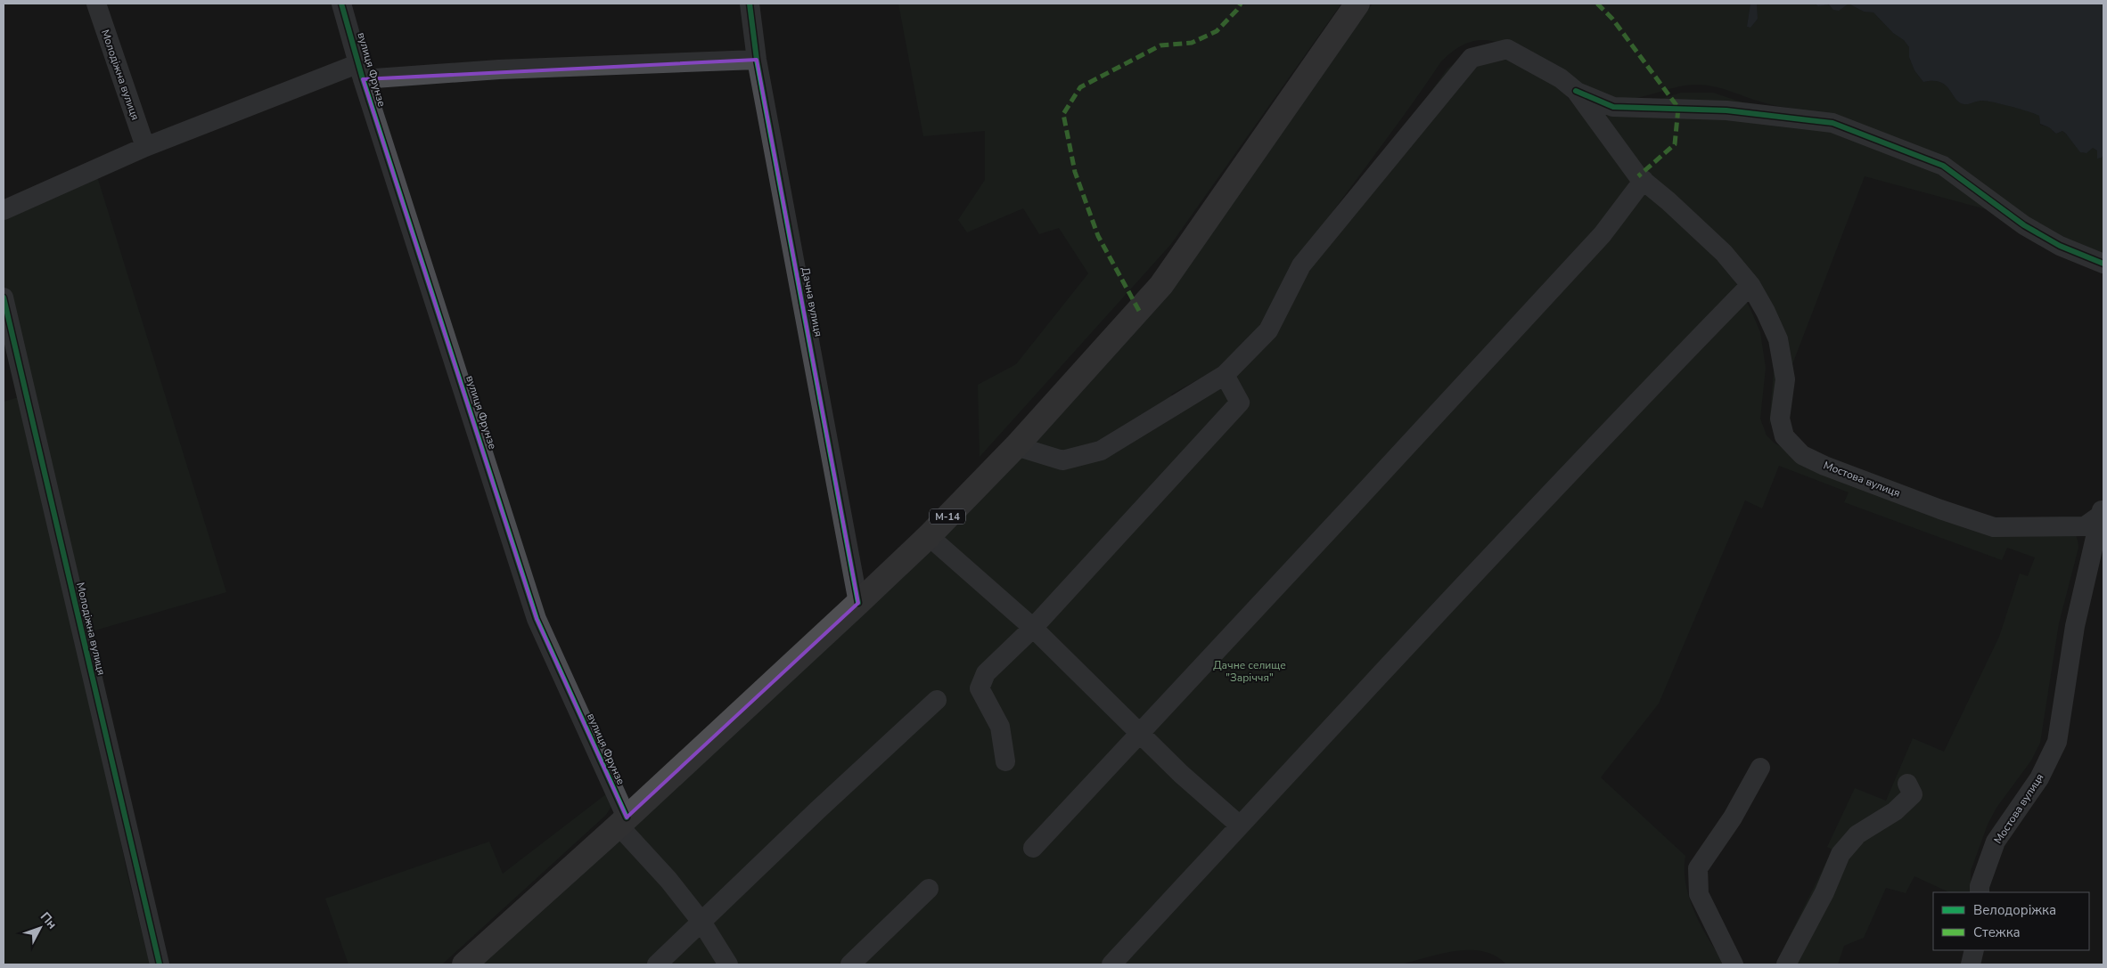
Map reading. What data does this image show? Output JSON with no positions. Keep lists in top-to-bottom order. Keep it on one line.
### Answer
{"streets":{"highway":["М-14"],"street":["вулиця Фрунзе","Молодіжна вулиця","Дачна вулиця","Мостова вулиця"]},"crossings":[["вулиця Фрунзе","М-14"],["Дачна вулиця","М-14"]],"parks":["Дачне селище \"Заріччя\""],"legend":["Велодоріжка","Стежка"],"north":"top right"}
